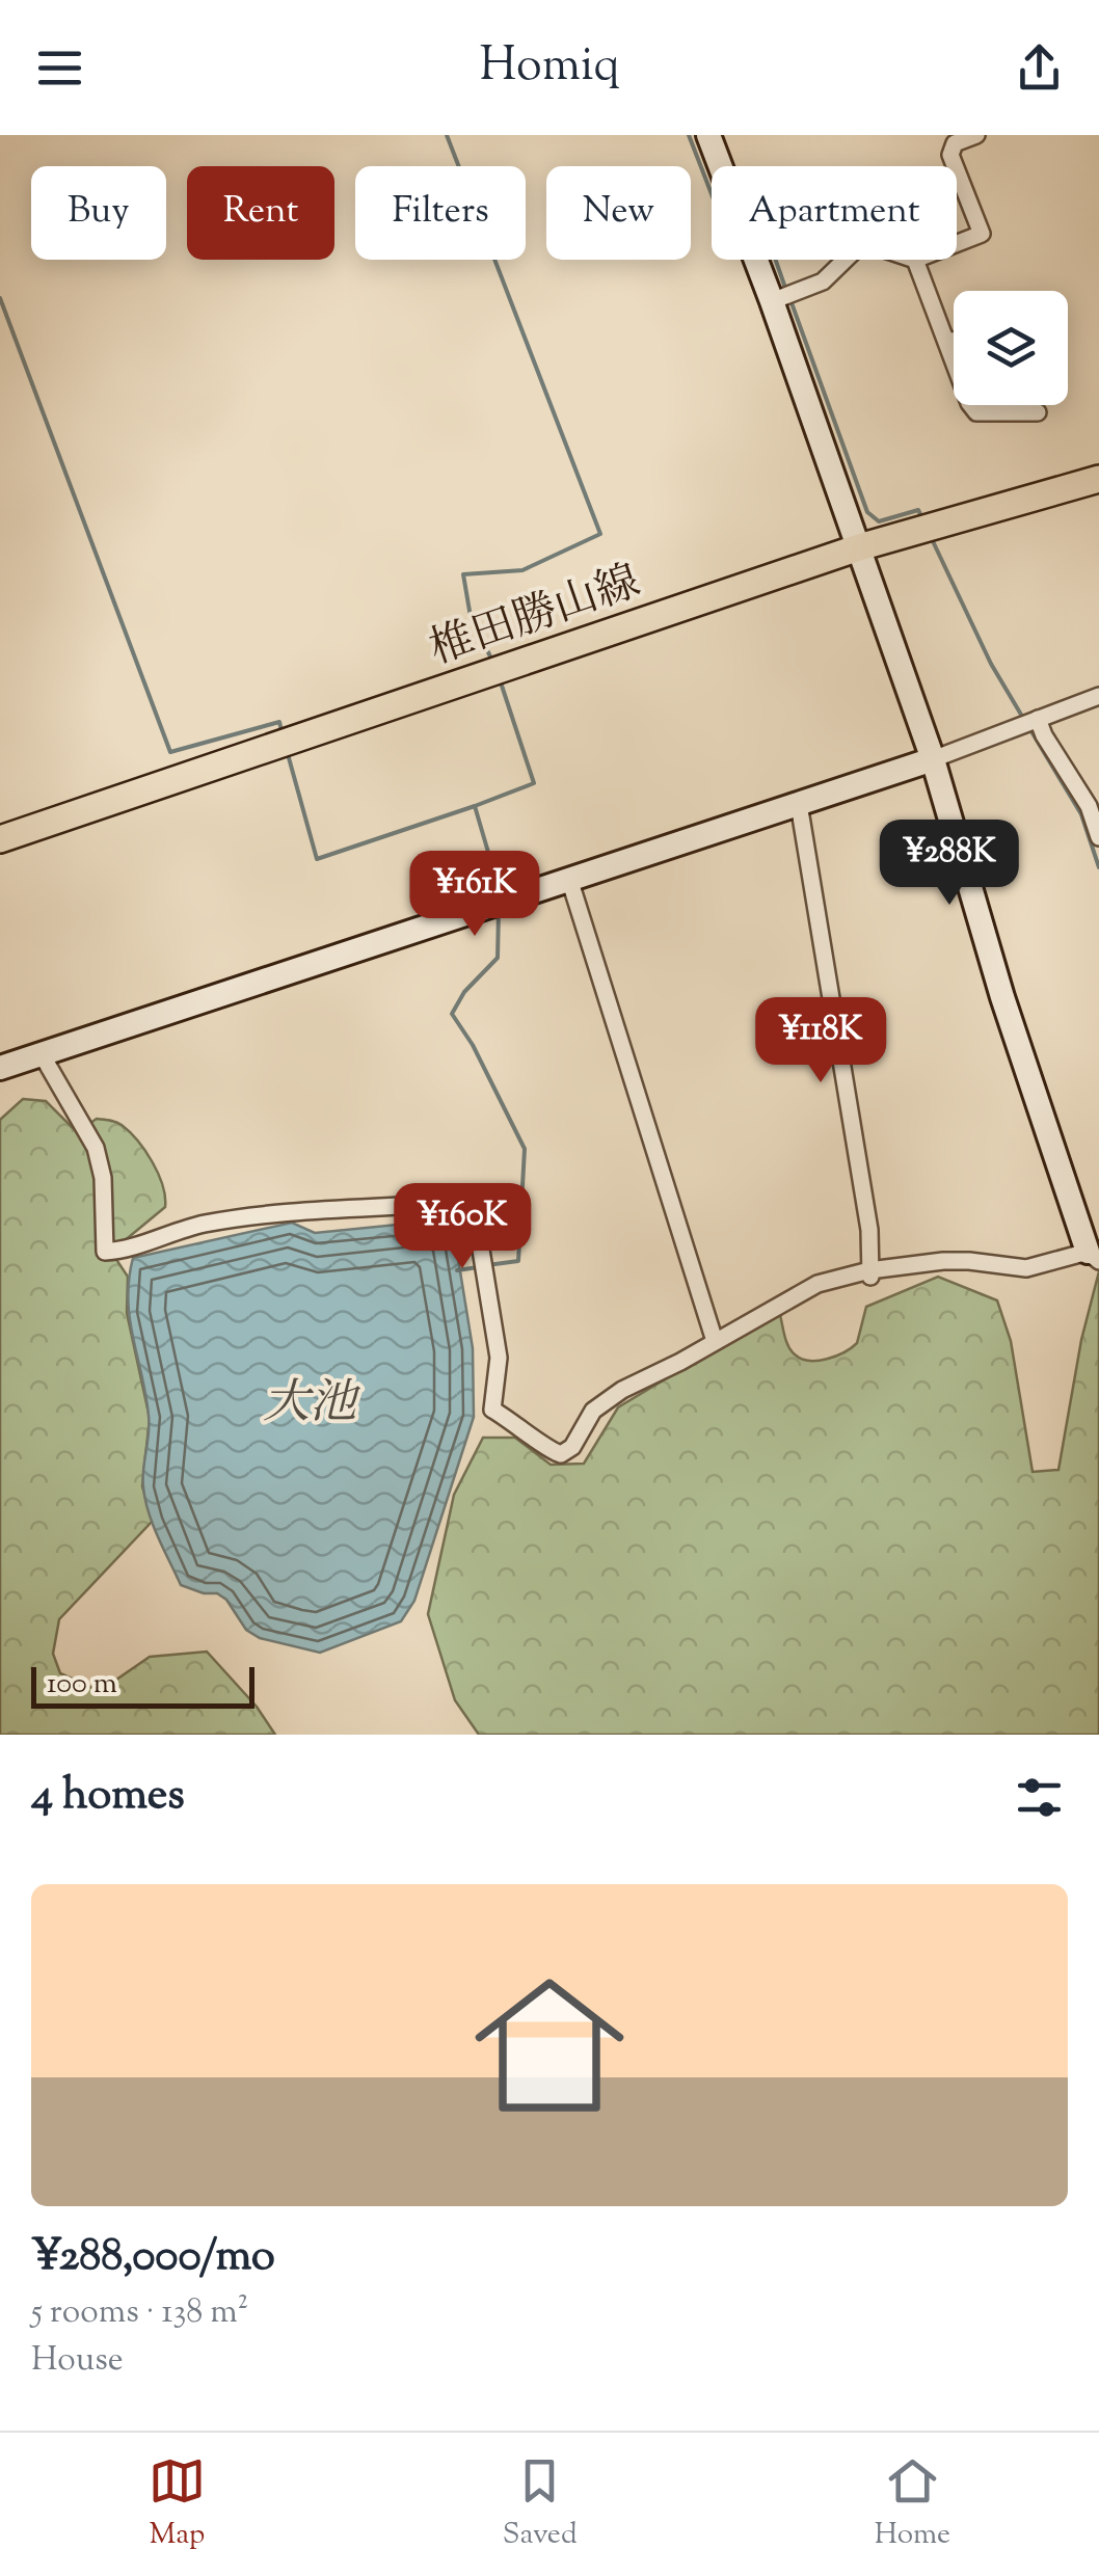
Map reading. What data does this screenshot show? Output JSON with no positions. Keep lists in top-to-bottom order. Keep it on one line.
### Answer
{"streets":{"main road":["椎田勝山線"]},"water":["大池"],"scale_bar":"100 m","page":{"header":"Homiq","chip":["Buy","Rent","Filters","New","Apartment"],"price":["¥288K","¥161K","¥118K","¥160K"],"scale":"100 m","heading":"4 homes","list":[{"name":"¥288,000/mo","note":"5 rooms · 138 m² · House"}],"tabs":["Map","Saved","Home"]}}
